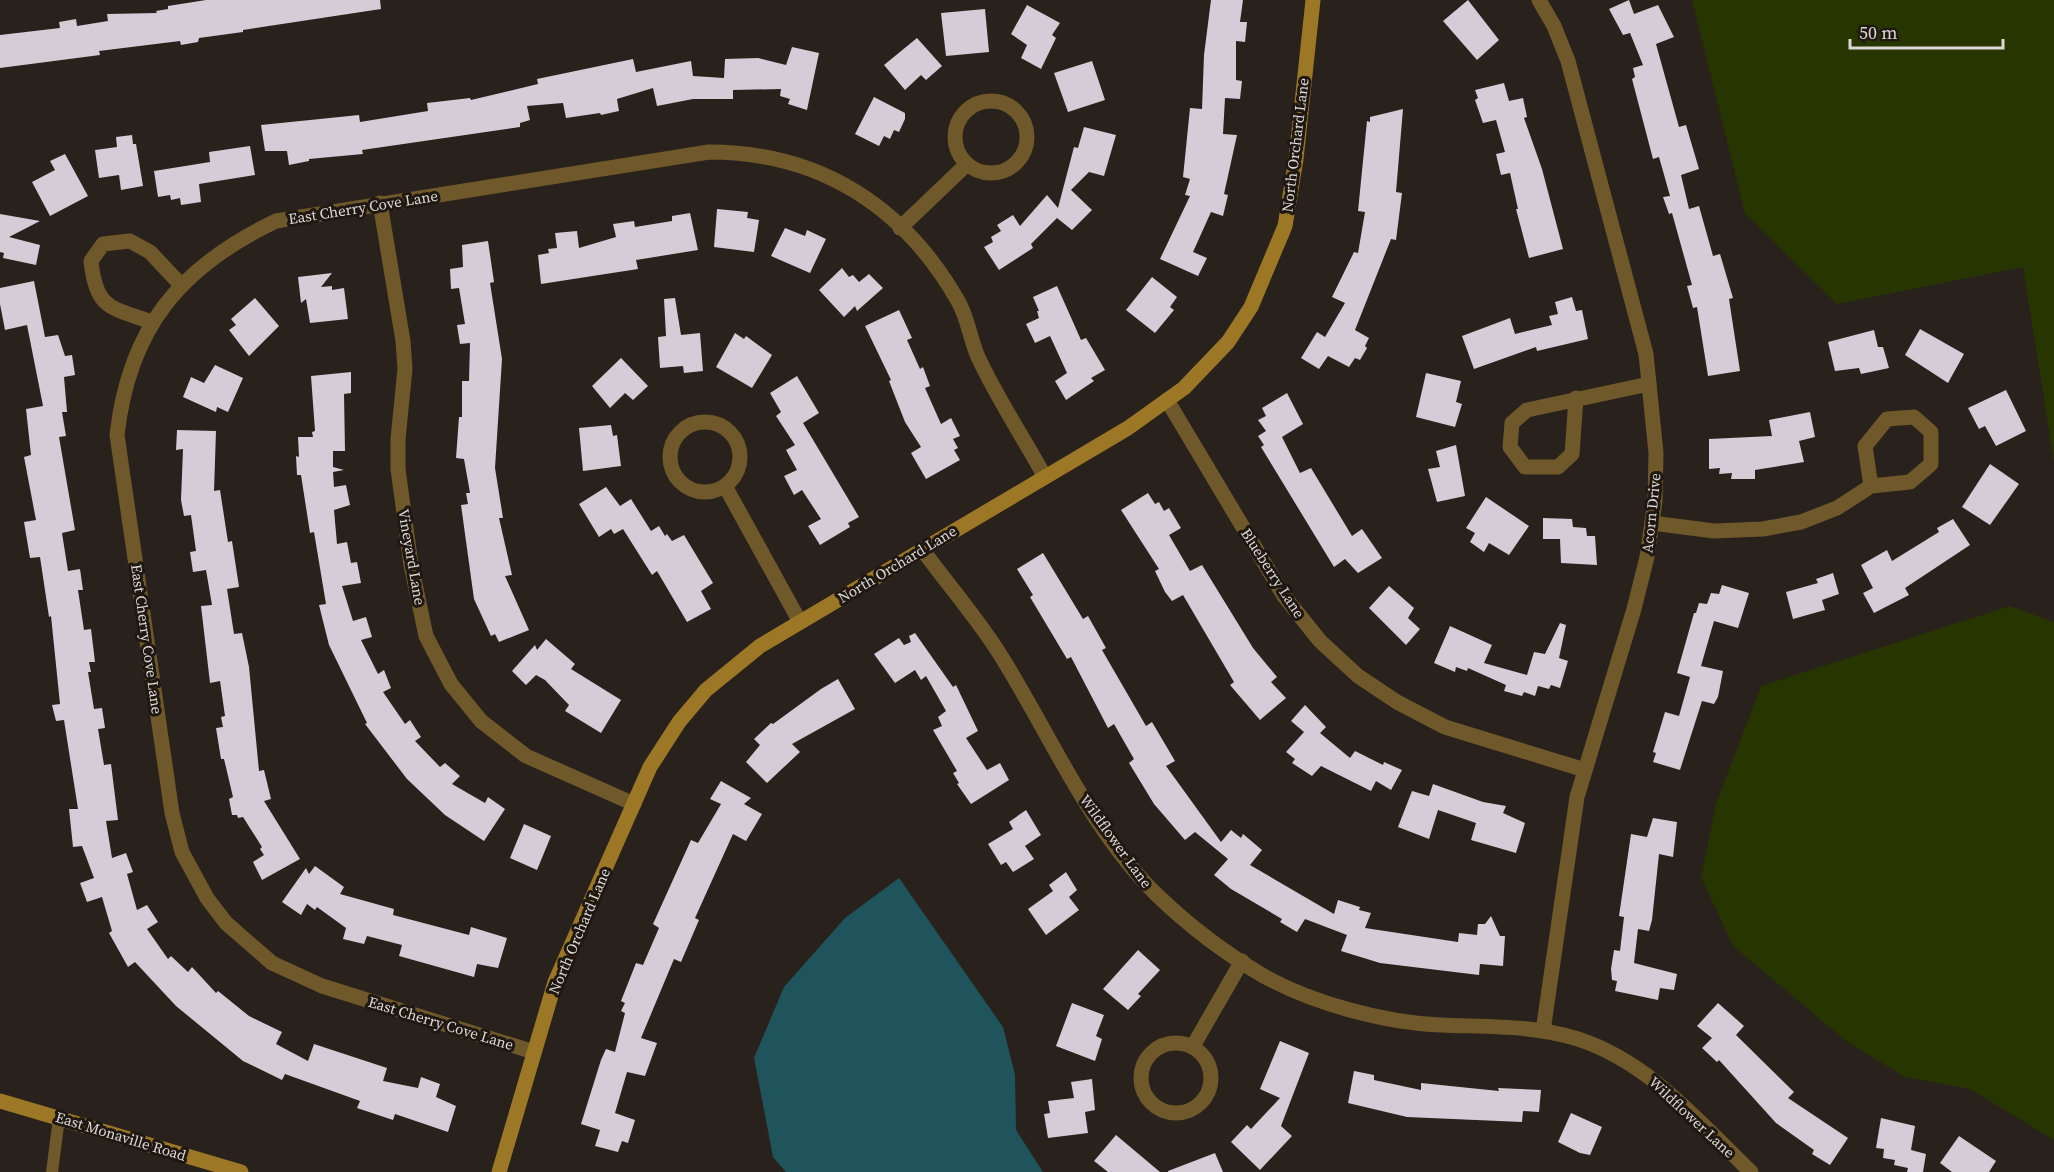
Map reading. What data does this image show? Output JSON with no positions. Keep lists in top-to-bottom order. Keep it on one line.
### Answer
{"streets":{"street":["North Orchard Lane","East Cherry Cove Lane","Acorn Drive","Vineyard Lane","Blueberry Lane","Wildflower Lane","East Monaville Road"]},"crossings":[["North Orchard Lane","East Cherry Cove Lane"],["North Orchard Lane","Vineyard Lane"],["North Orchard Lane","Blueberry Lane"],["North Orchard Lane","Wildflower Lane"],["East Cherry Cove Lane","Vineyard Lane"],["Acorn Drive","Blueberry Lane"],["Acorn Drive","Wildflower Lane"]],"scale_bar":"50 m"}
